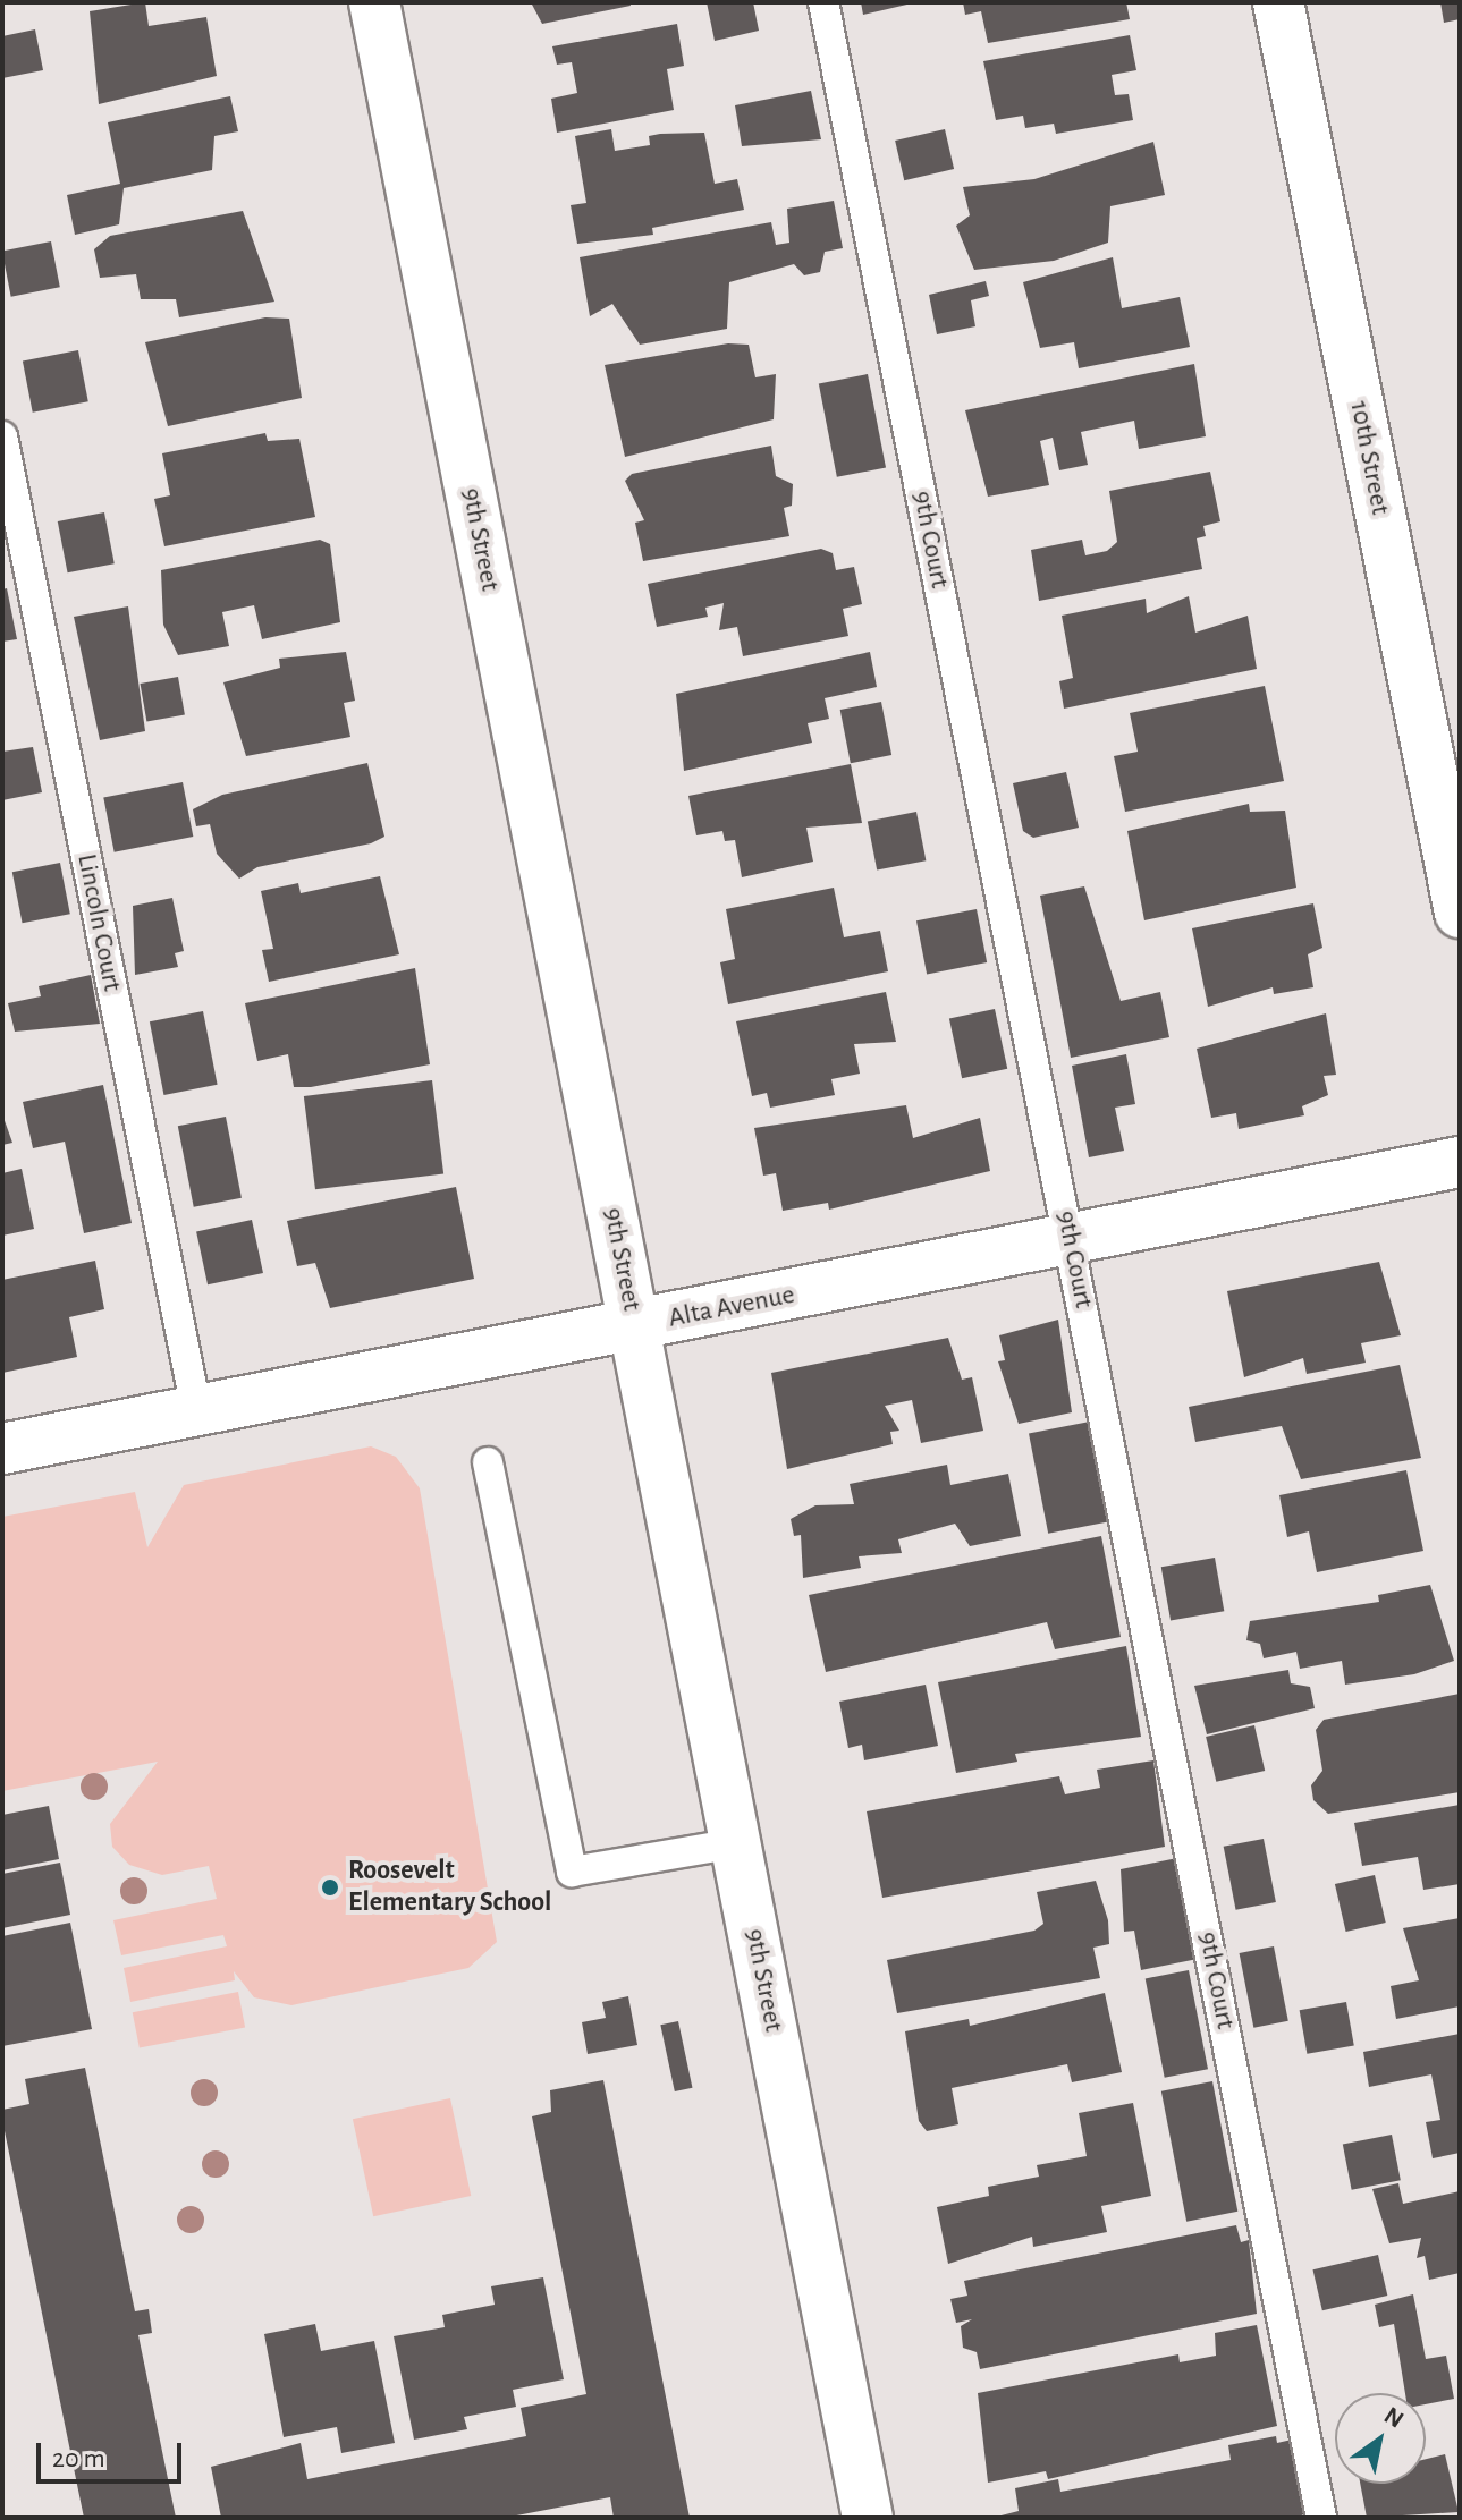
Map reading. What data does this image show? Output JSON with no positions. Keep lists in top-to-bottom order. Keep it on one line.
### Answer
{"streets":{"street":["10th Street","9th Street","Alta Avenue"],"lane":["9th Court","Lincoln Court"]},"crossings":[["9th Street","Alta Avenue"],["9th Court","Alta Avenue"],["Lincoln Court","Alta Avenue"]],"places":["Roosevelt Elementary School"],"scale_bar":"20 m","north":"top right"}
